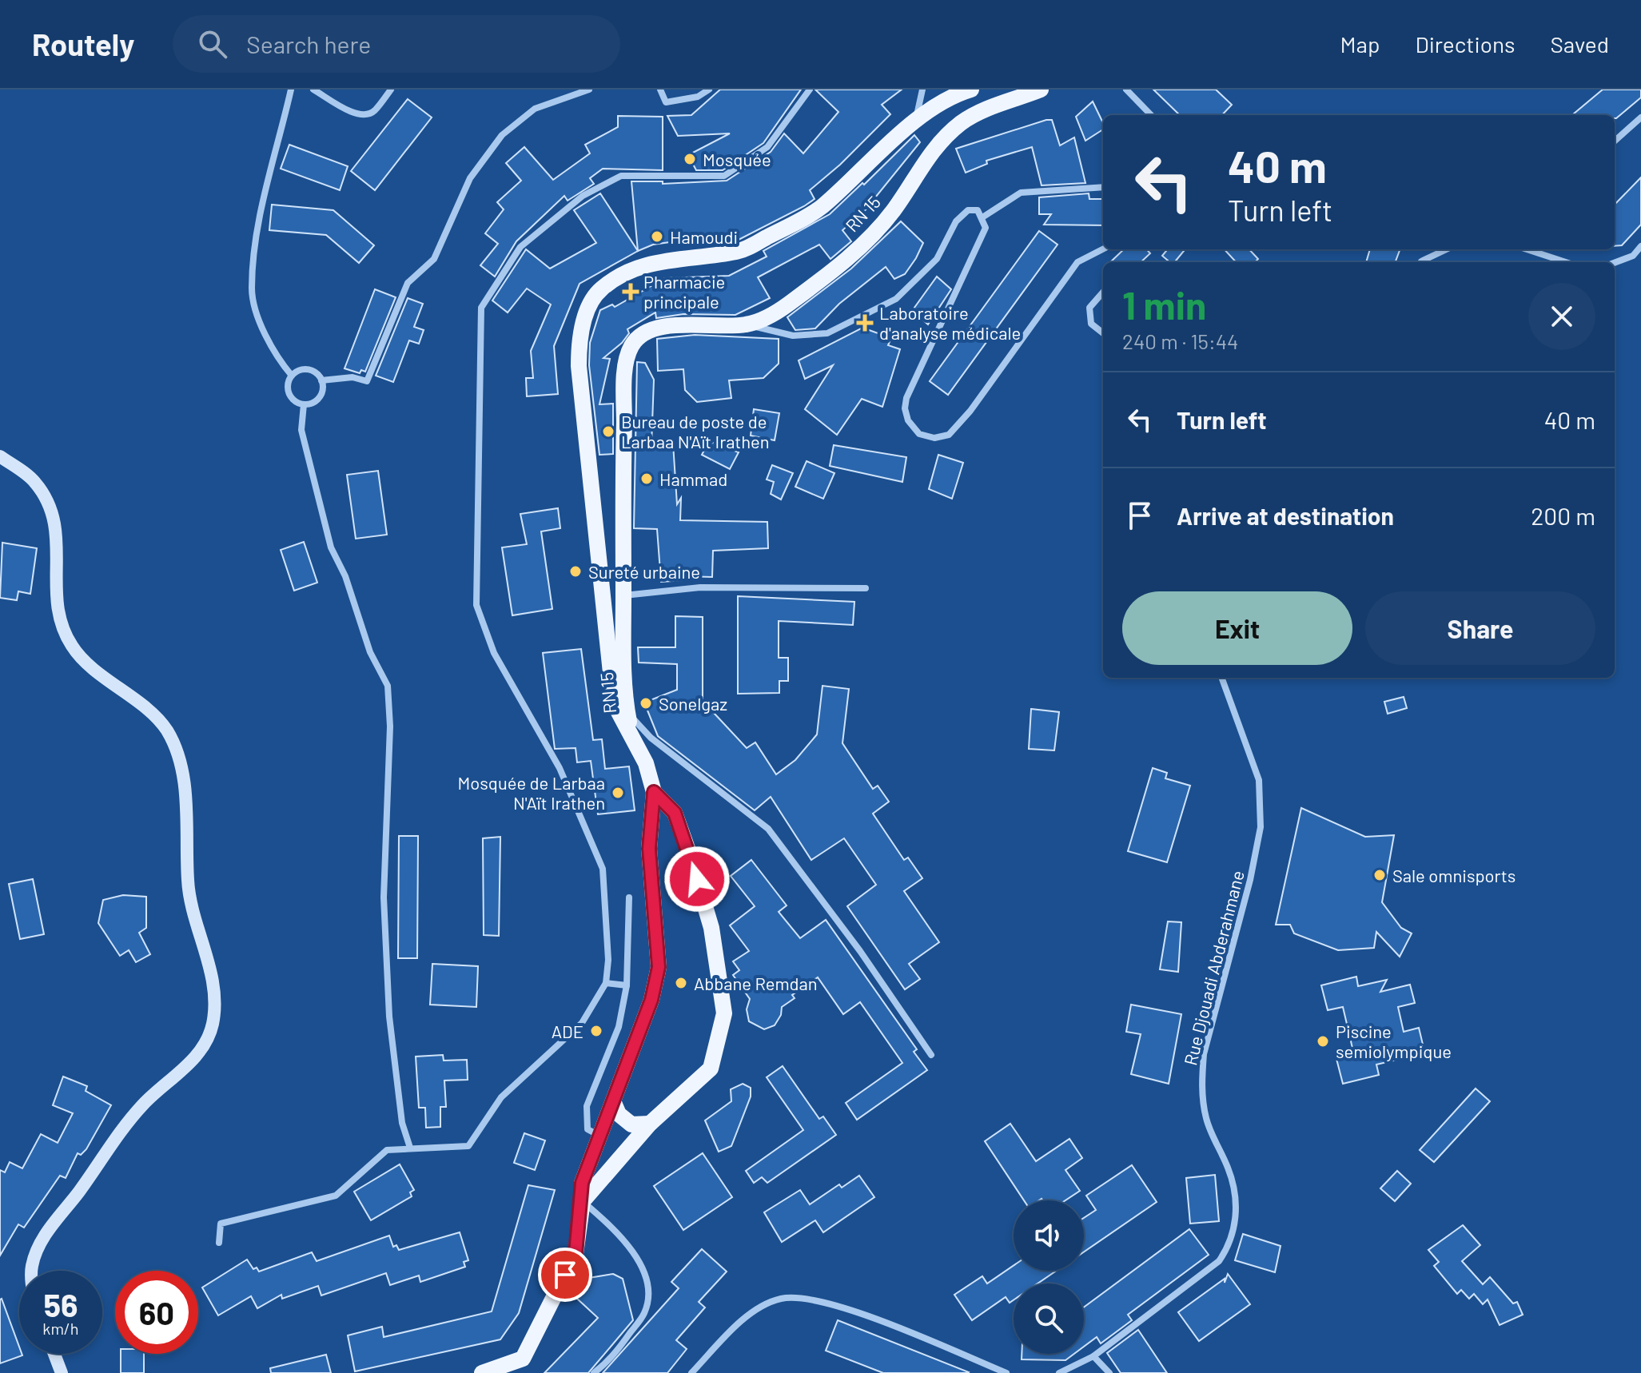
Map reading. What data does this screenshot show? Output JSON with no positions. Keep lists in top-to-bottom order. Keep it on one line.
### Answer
{"streets":{"main road":["RN 15"],"street":["Rue Djouadi Abderahmane"]},"places":{"other":["Mosquée","Hamoudi","Bureau de poste de Larbaa N'Aït Irathen","Hammad","Sureté urbaine","Sonelgaz","Mosquée de Larbaa N'Aït Irathen","Sale omnisports","Abbane Remdan","ADE","Piscine semiolympique"],"health":["Pharmacie principale","Laboratoire d'analyse médicale"]},"page":{"header":"Routely","search":"Search here","nav":["Map","Directions","Saved"],"turn":["40 m","Turn left"],"heading":["1 min","240 m · 15:44"],"list":[{"name":"Turn left","value":"40 m"},{"name":"Arrive at destination","value":"200 m"}],"buttons":["Exit","Share"],"speed":"56 km/h","limit":"60"}}
